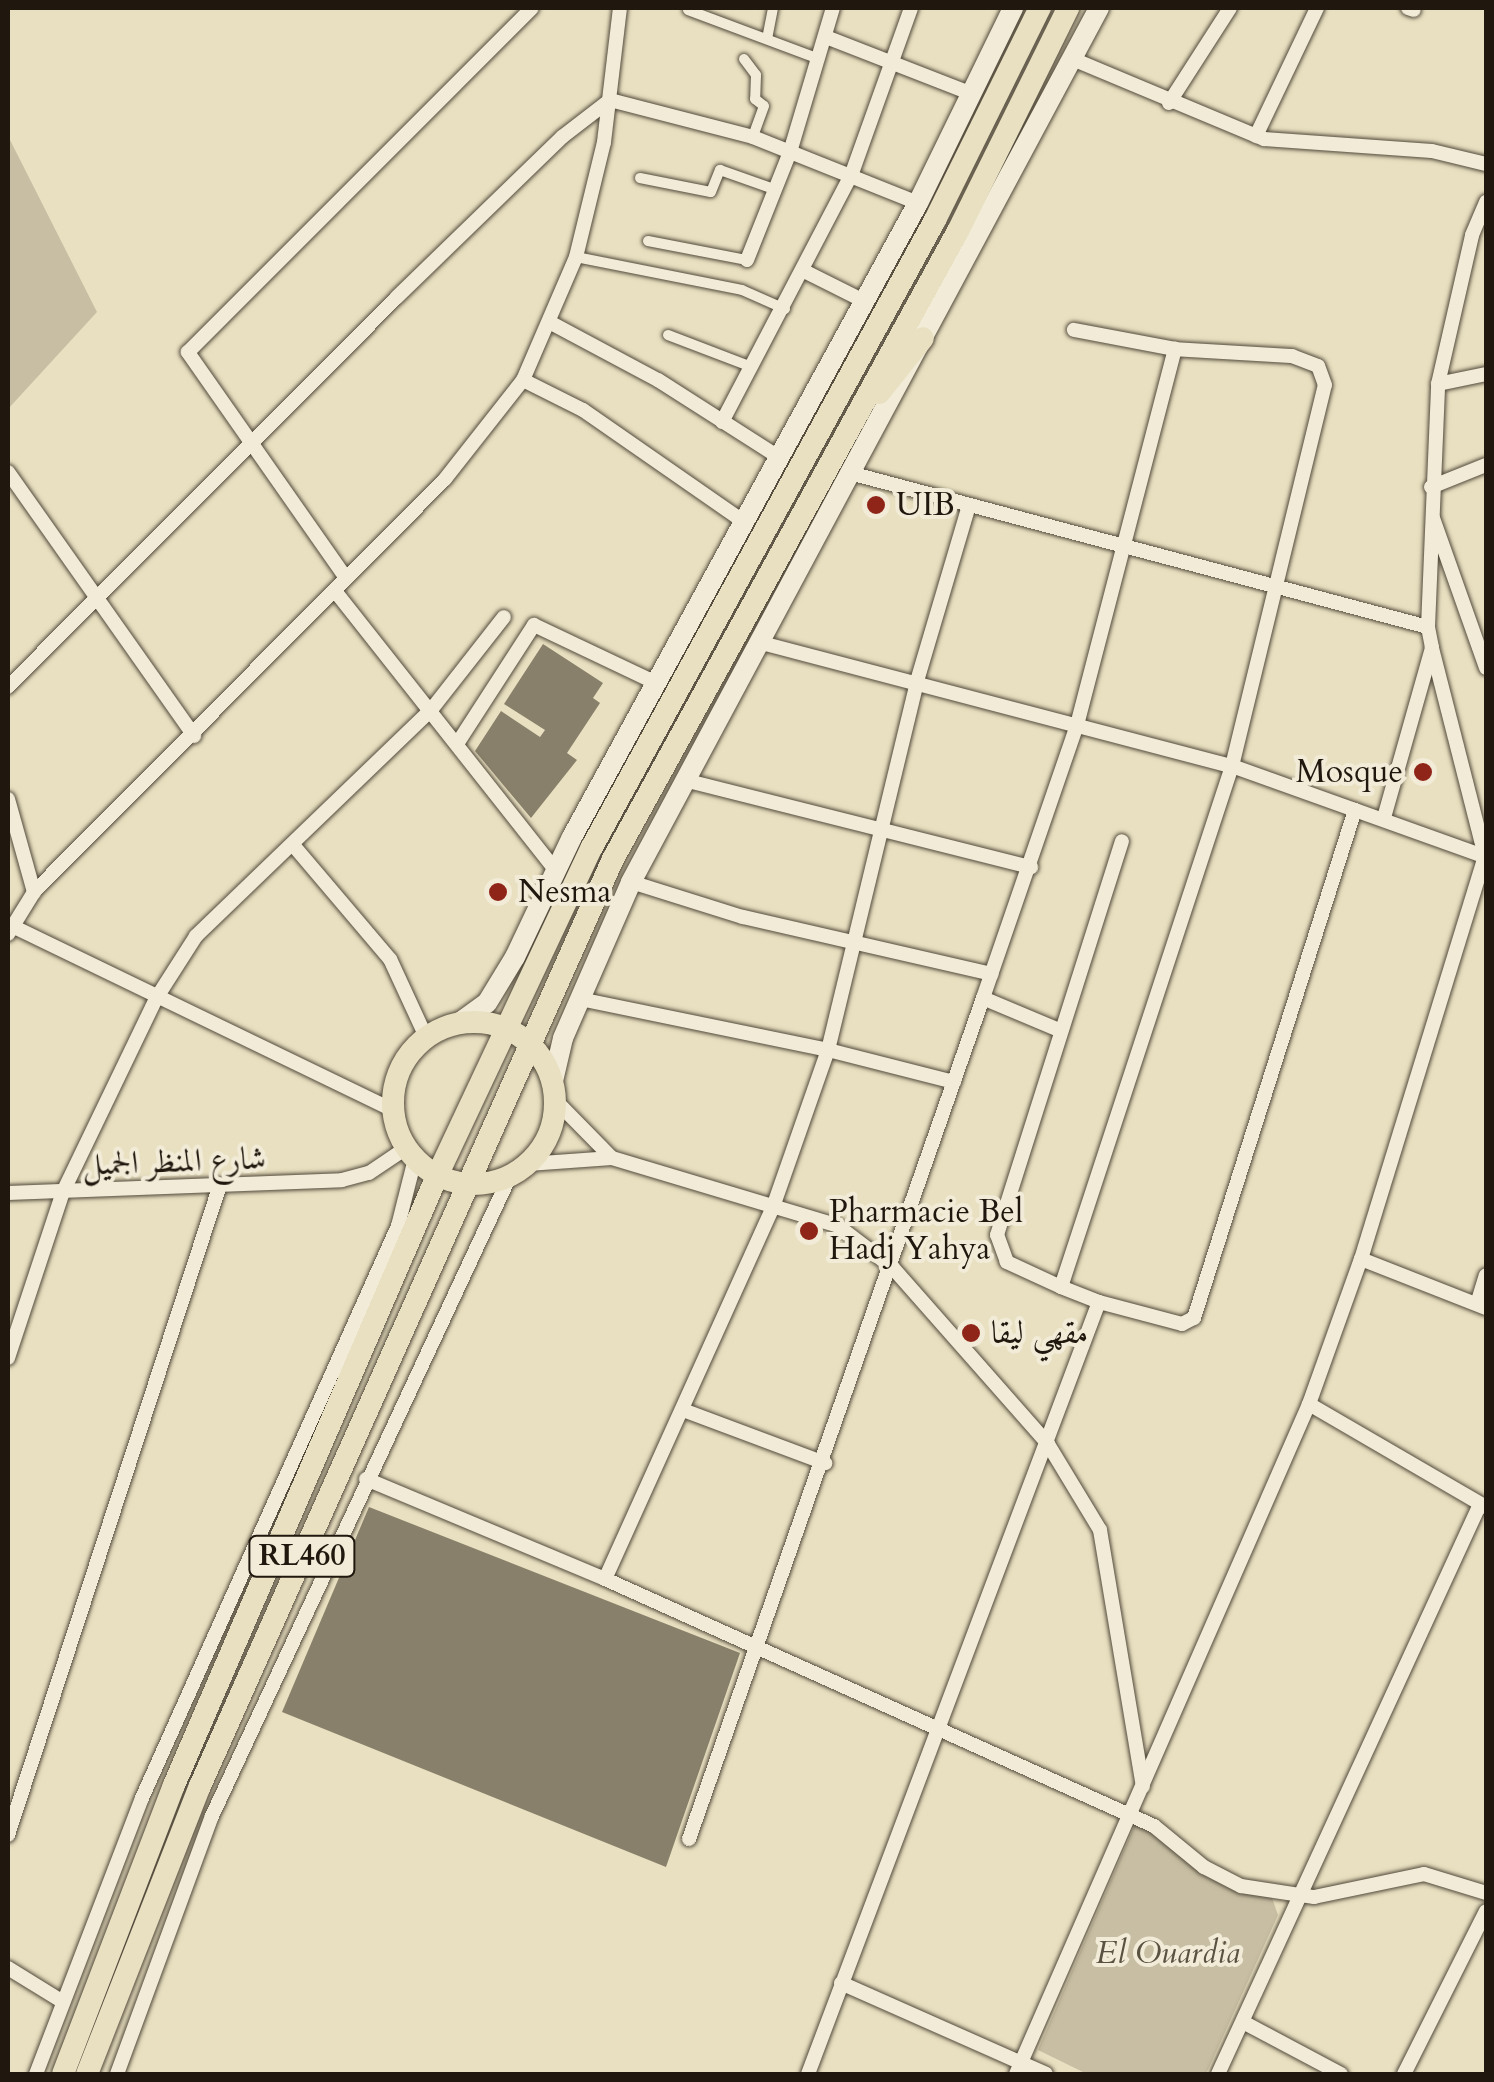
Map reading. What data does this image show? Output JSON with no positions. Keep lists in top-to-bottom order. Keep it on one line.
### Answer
{"streets":{"main road":["RL460"],"street":["شارع المنظر الجميل"]},"parks":["El Ouardia"],"places":["UIB","Mosque","Nesma","Pharmacie Bel Hadj Yahya","مقهي ليقا"]}
